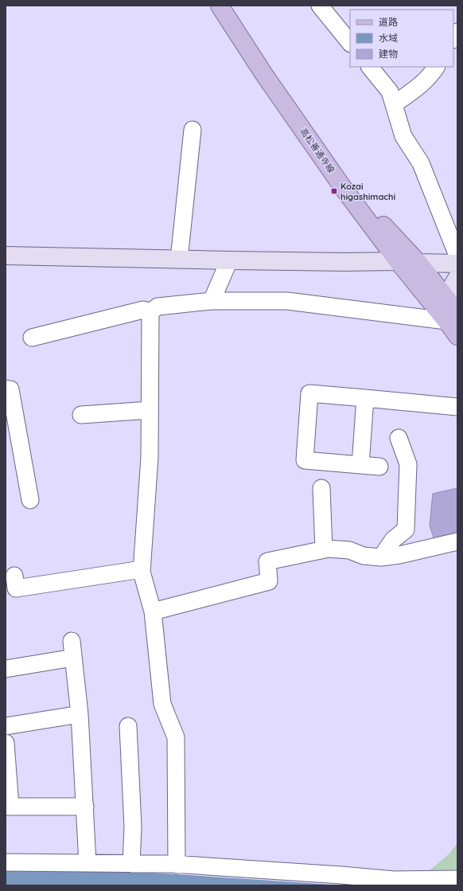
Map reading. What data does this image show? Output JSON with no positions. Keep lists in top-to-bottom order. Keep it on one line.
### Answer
{"streets":{"main road":["高松善通寺線"]},"places":{"transit":["Kozai higashimachi"]},"legend":["道路","水域","建物"]}
